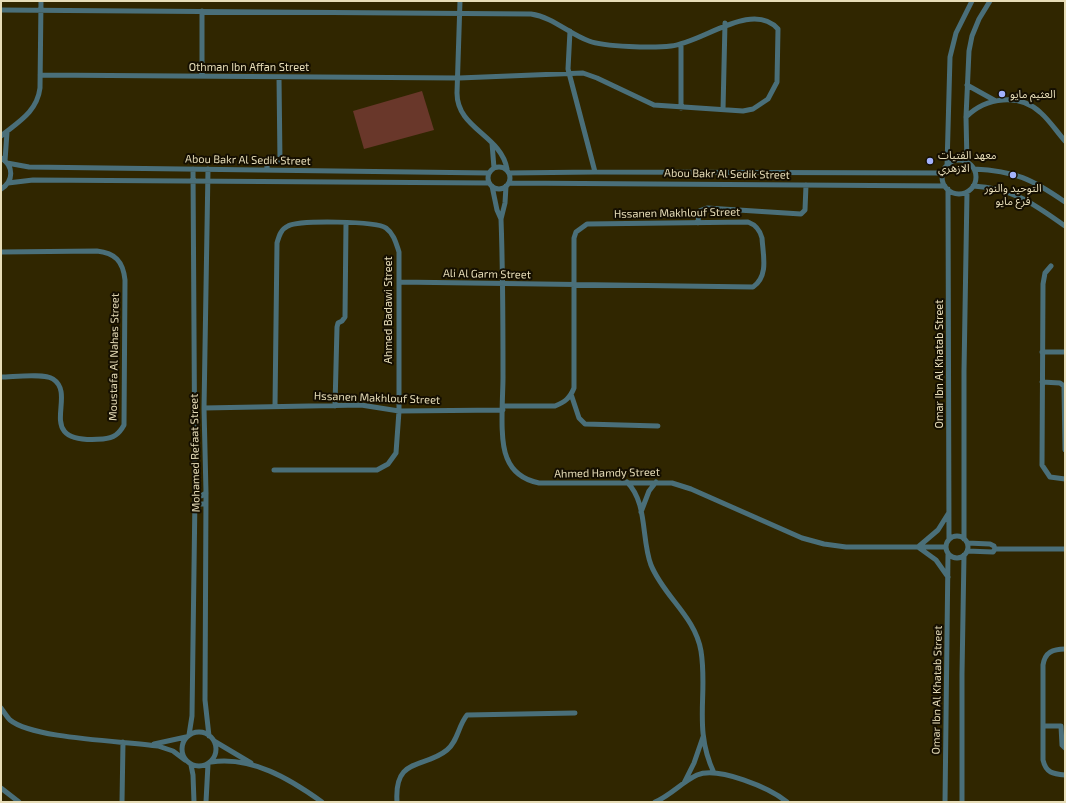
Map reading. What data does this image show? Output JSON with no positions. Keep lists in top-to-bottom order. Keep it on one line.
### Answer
{"streets":{"street":["Othman Ibn Affan Street","Abou Bakr Al Sedik Street","Hssanen Makhlouf Street","Ali Al Garm Street","Ahmed Badawi Street","Moustafa Al Nahas Street","Omar Ibn Al Khatab Street","Mohamed Refaat Street","Ahmed Hamdy Street"]},"crossings":[["Abou Bakr Al Sedik Street","Omar Ibn Al Khatab Street"],["Abou Bakr Al Sedik Street","Mohamed Refaat Street"],["Abou Bakr Al Sedik Street","Ahmed Hamdy Street"],["Hssanen Makhlouf Street","Ali Al Garm Street"],["Hssanen Makhlouf Street","Ahmed Badawi Street"],["Hssanen Makhlouf Street","Mohamed Refaat Street"],["Hssanen Makhlouf Street","Ahmed Hamdy Street"],["Ali Al Garm Street","Ahmed Badawi Street"],["Ali Al Garm Street","Ahmed Hamdy Street"],["Omar Ibn Al Khatab Street","Ahmed Hamdy Street"]],"places":["العثيم مايو","معهد الفتيات الازهري","التوحيد والنور فرع مايو"]}
